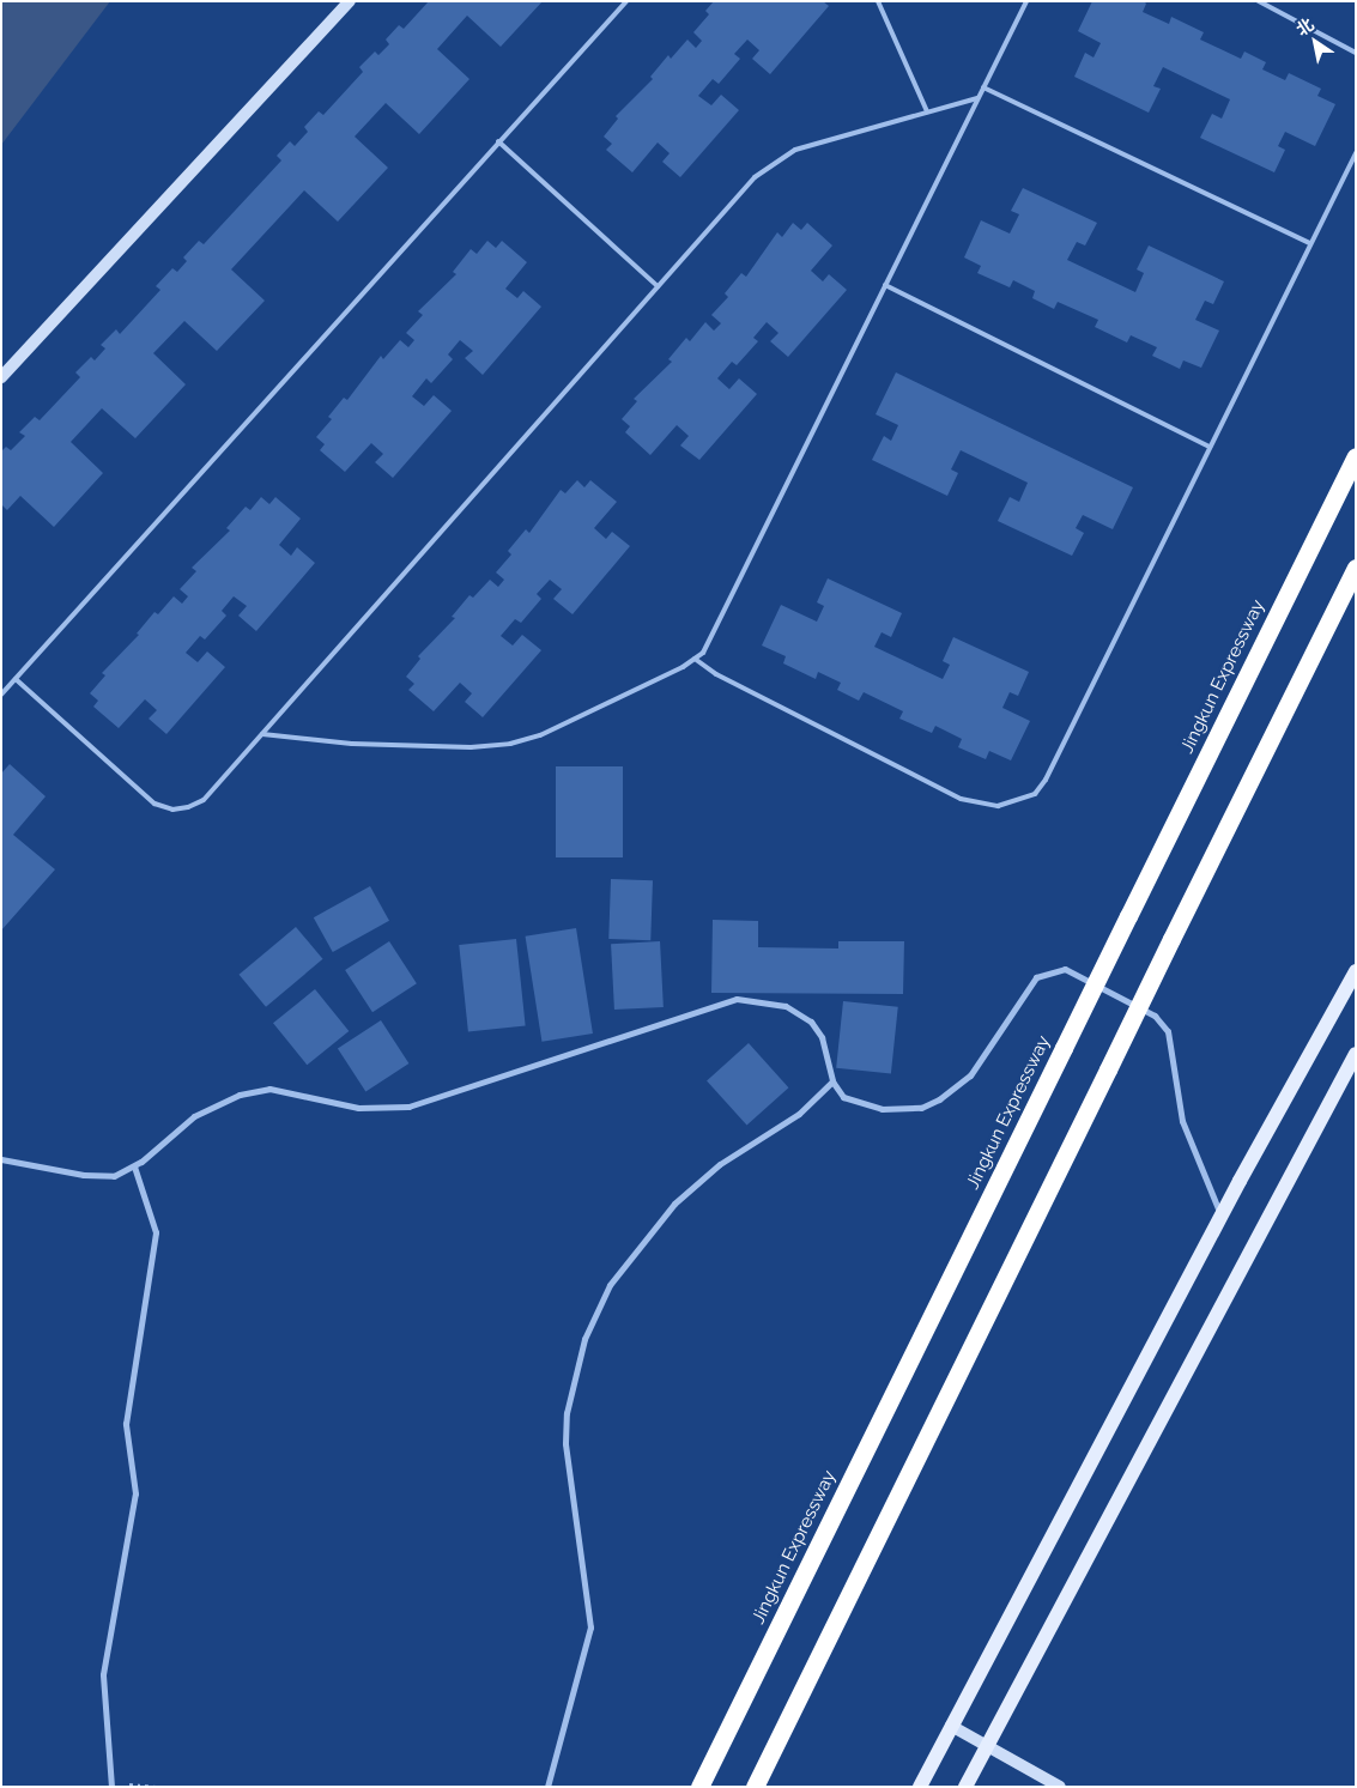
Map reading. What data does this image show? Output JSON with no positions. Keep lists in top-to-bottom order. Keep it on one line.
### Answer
{"streets":{"highway":["Jingkun Expressway"]},"north":"top left"}
